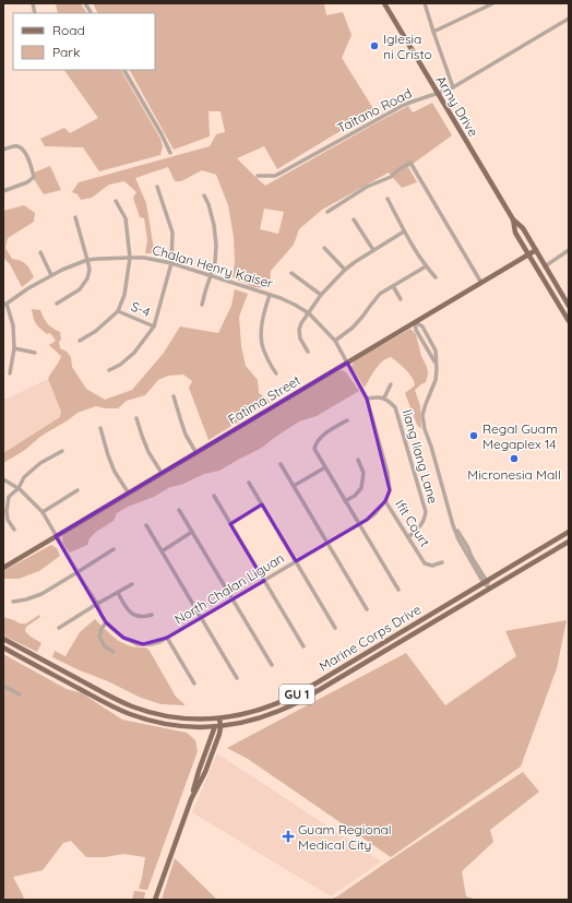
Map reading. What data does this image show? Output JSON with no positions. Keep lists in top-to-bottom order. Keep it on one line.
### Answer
{"streets":{"main road":["Army Drive","Fatima Street","Marine Corps Drive","GU 1"],"street":["Taitano Road","Chalan Henry Kaiser","S-4","Ilang Ilang Lane","Ifit Court","North Chalan Liguan"]},"crossings":[["Army Drive","Taitano Road"],["Army Drive","Fatima Street"],["Chalan Henry Kaiser","Fatima Street"],["Fatima Street","North Chalan Liguan"],["Ilang Ilang Lane","Ifit Court"],["Ifit Court","North Chalan Liguan"]],"places":{"other":["Iglesia ni Cristo","Regal Guam Megaplex 14","Micronesia Mall"],"health":["Guam Regional Medical City"]},"legend":["Road","Park"]}
